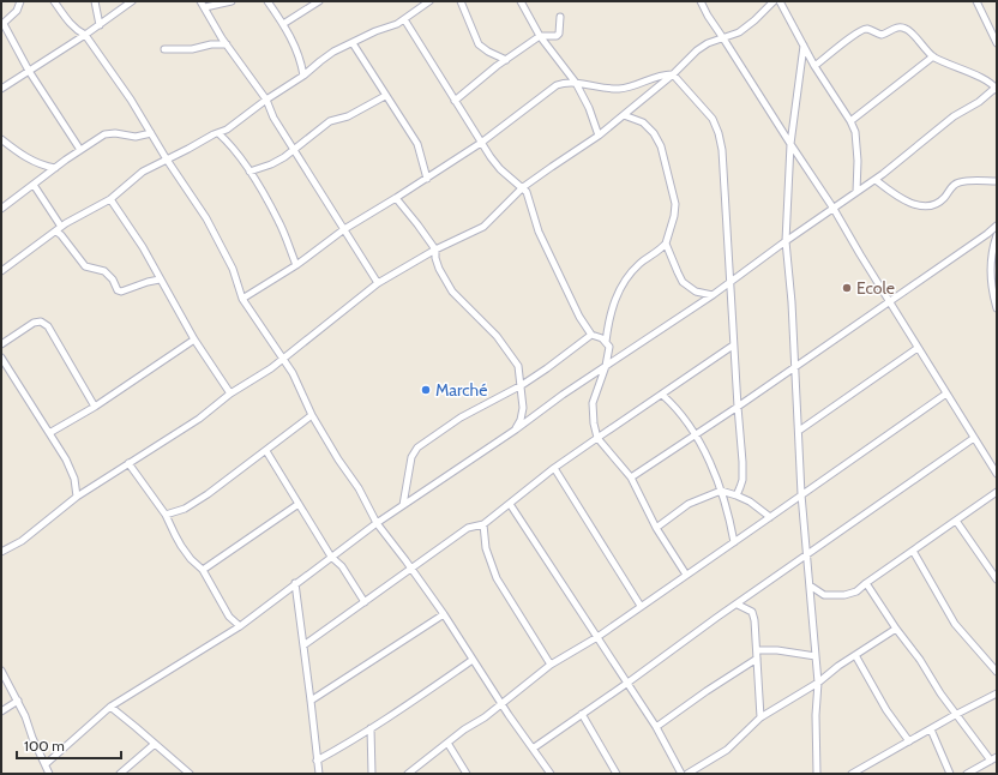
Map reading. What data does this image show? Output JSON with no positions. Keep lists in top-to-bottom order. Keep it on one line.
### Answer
{"places":["Ecole","Marché"],"scale_bar":"100 m"}
